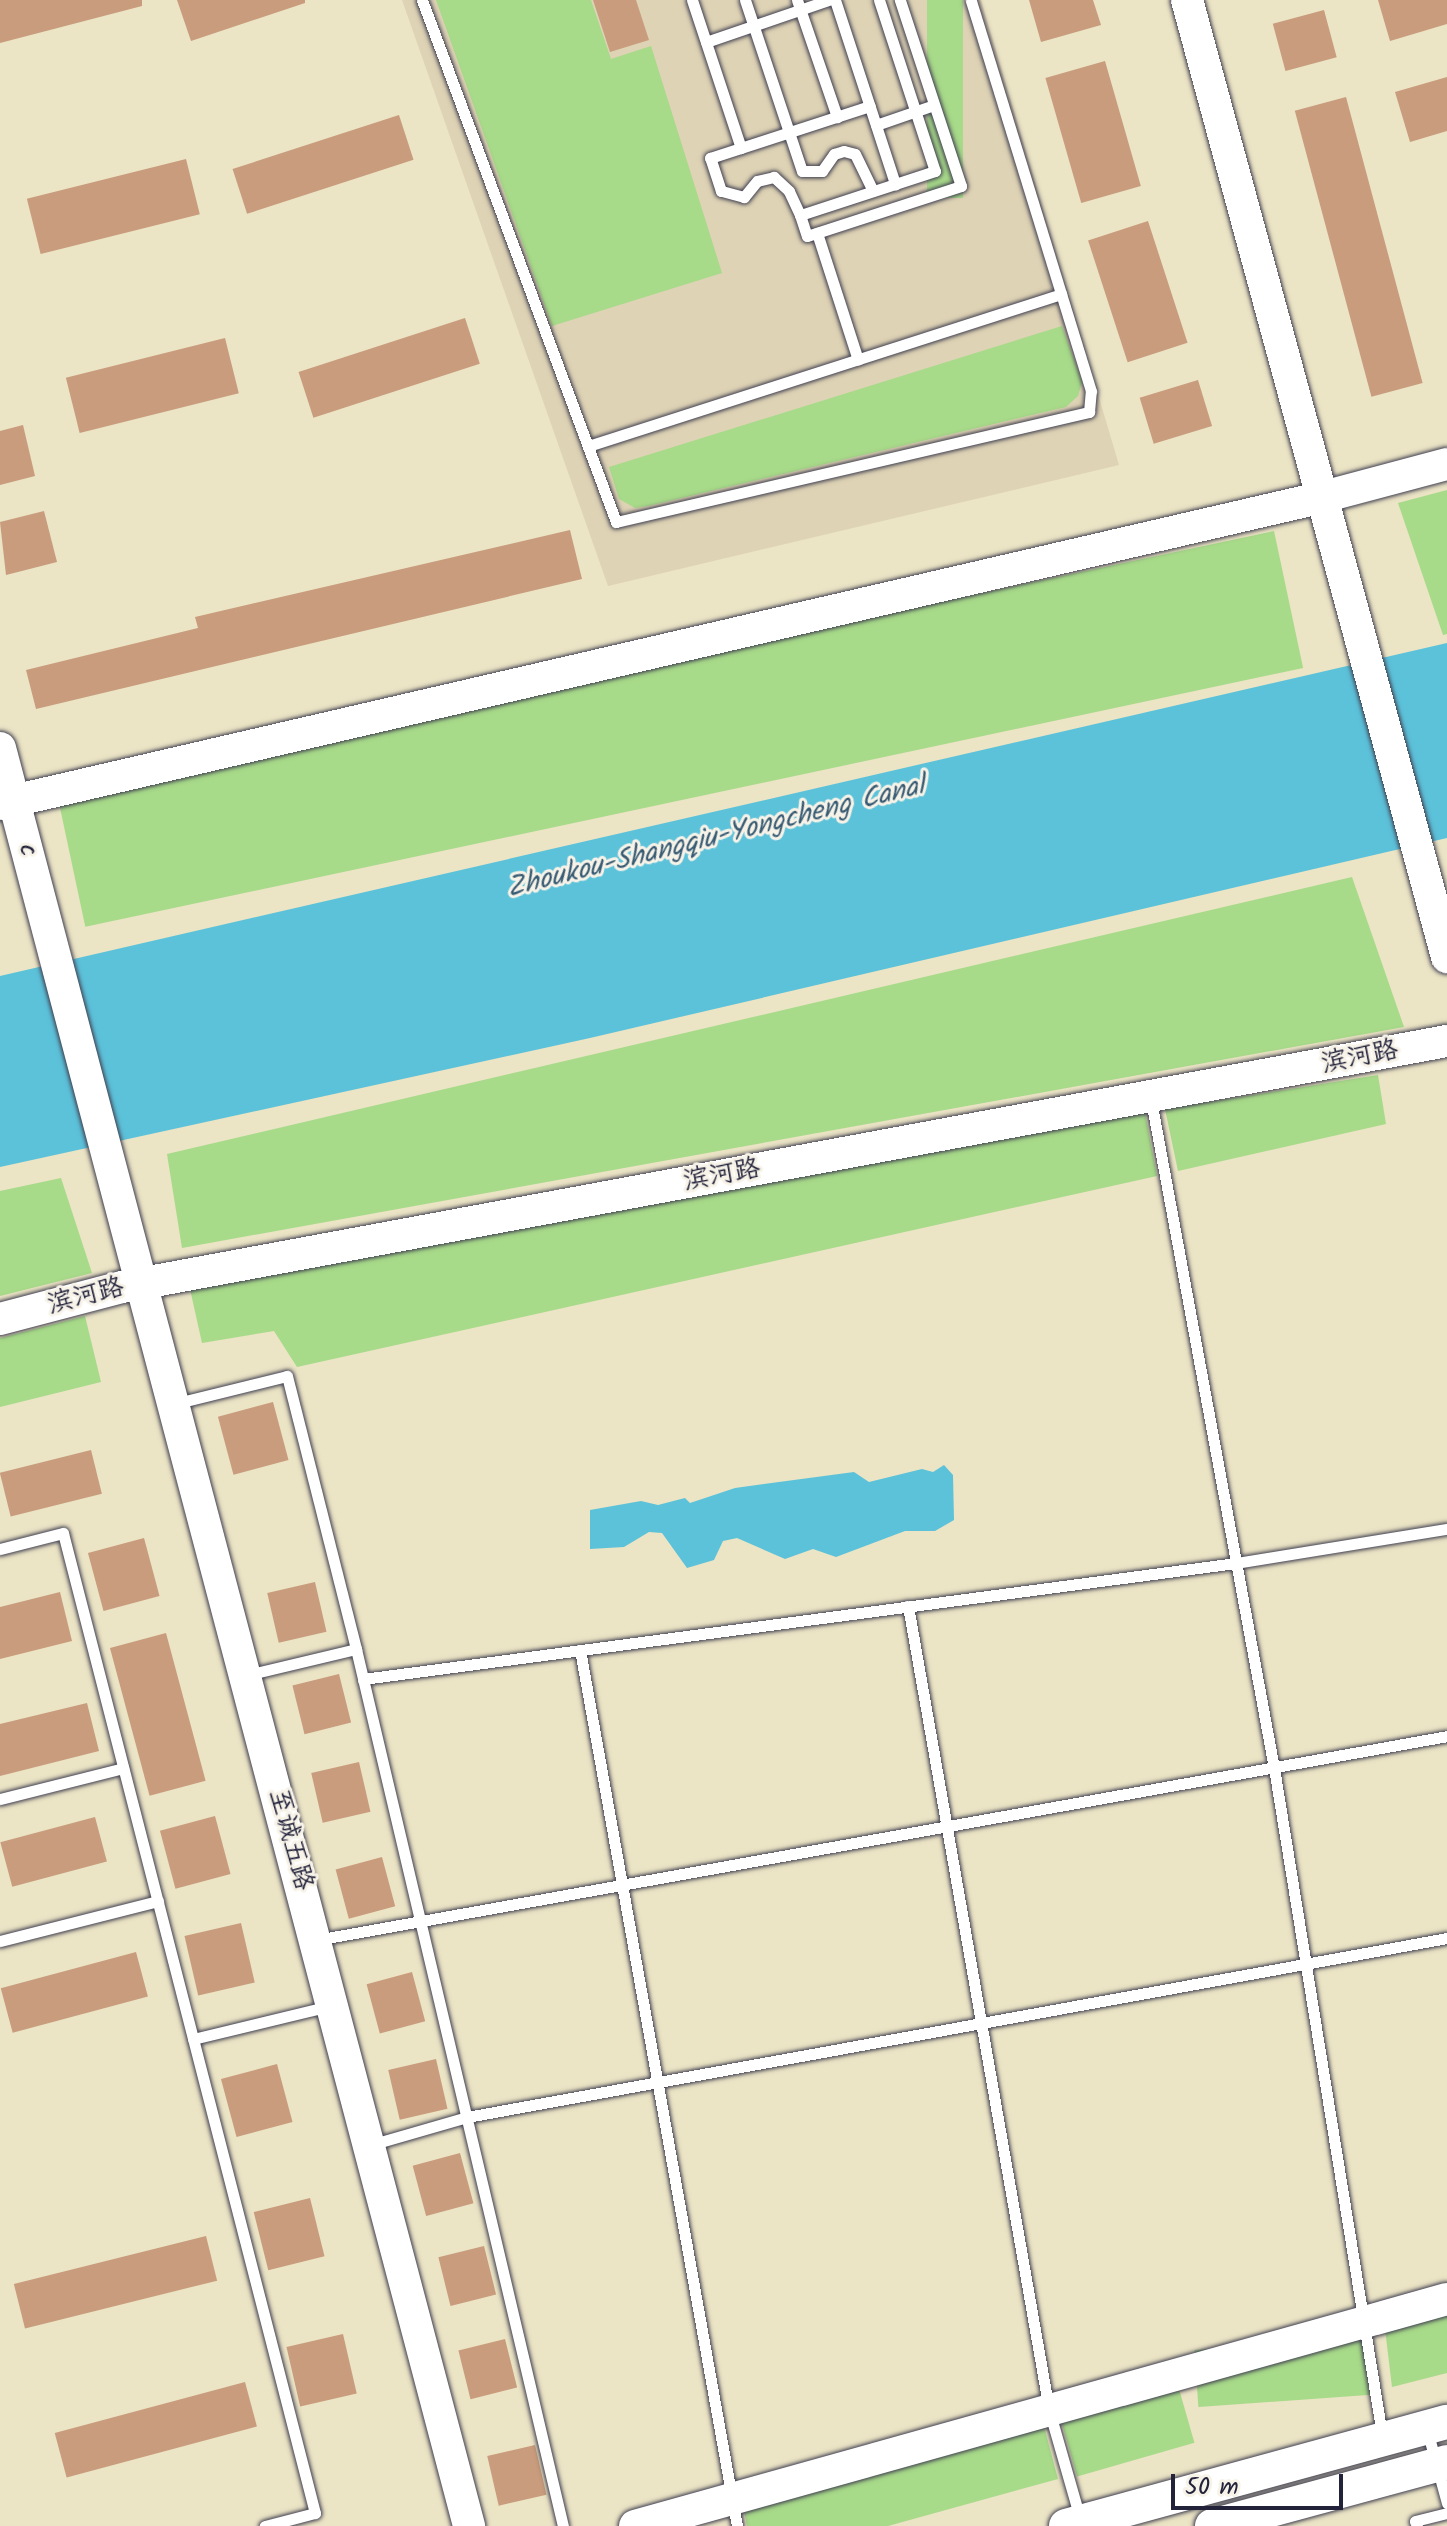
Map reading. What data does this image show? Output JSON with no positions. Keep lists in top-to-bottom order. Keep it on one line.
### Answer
{"streets":{"street":["c","滨河路","至诚五路"]},"crossings":[["c","至诚五路"],["滨河路","至诚五路"]],"water":["Zhoukou-Shangqiu-Yongcheng Canal"],"scale_bar":"50 m"}
